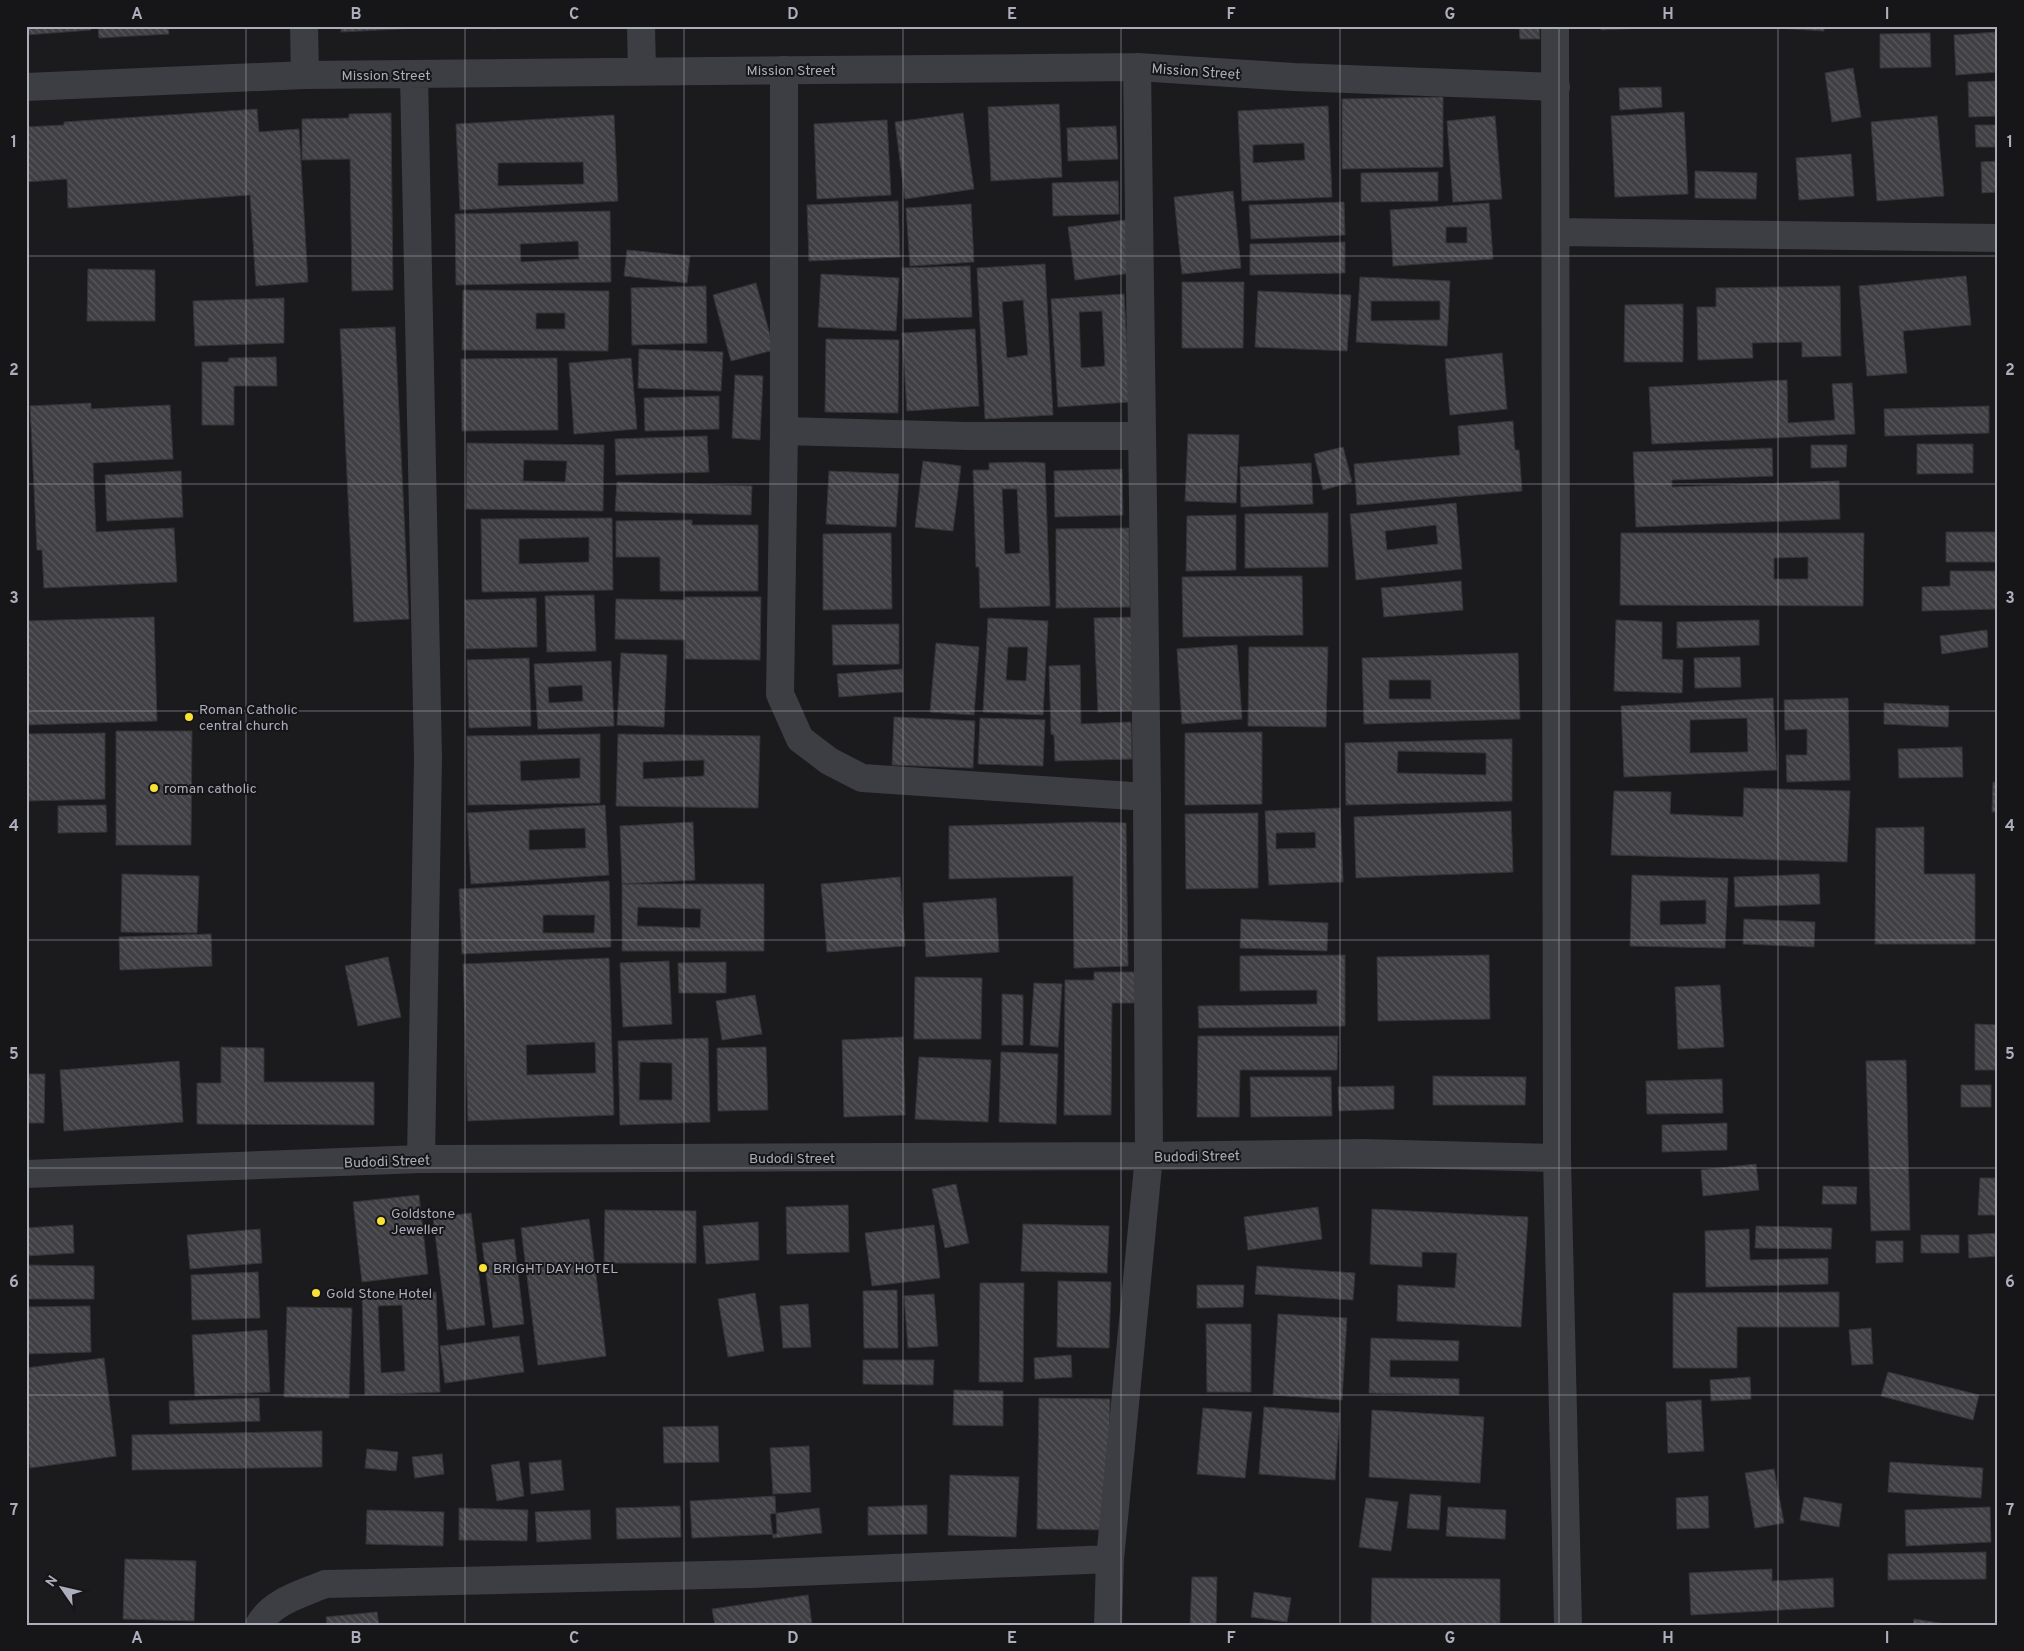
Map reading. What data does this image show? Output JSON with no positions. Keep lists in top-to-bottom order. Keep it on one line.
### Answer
{"streets":{"street":["Mission Street","Budodi Street"]},"places":["Roman Catholic central church","roman catholic","Goldstone Jeweller","BRIGHT DAY HOTEL","Gold Stone Hotel"],"north":"top left","grid":{"columns":["A","B","C","D","E","F","G","H","I"],"rows":["1","2","3","4","5","6","7"]}}
